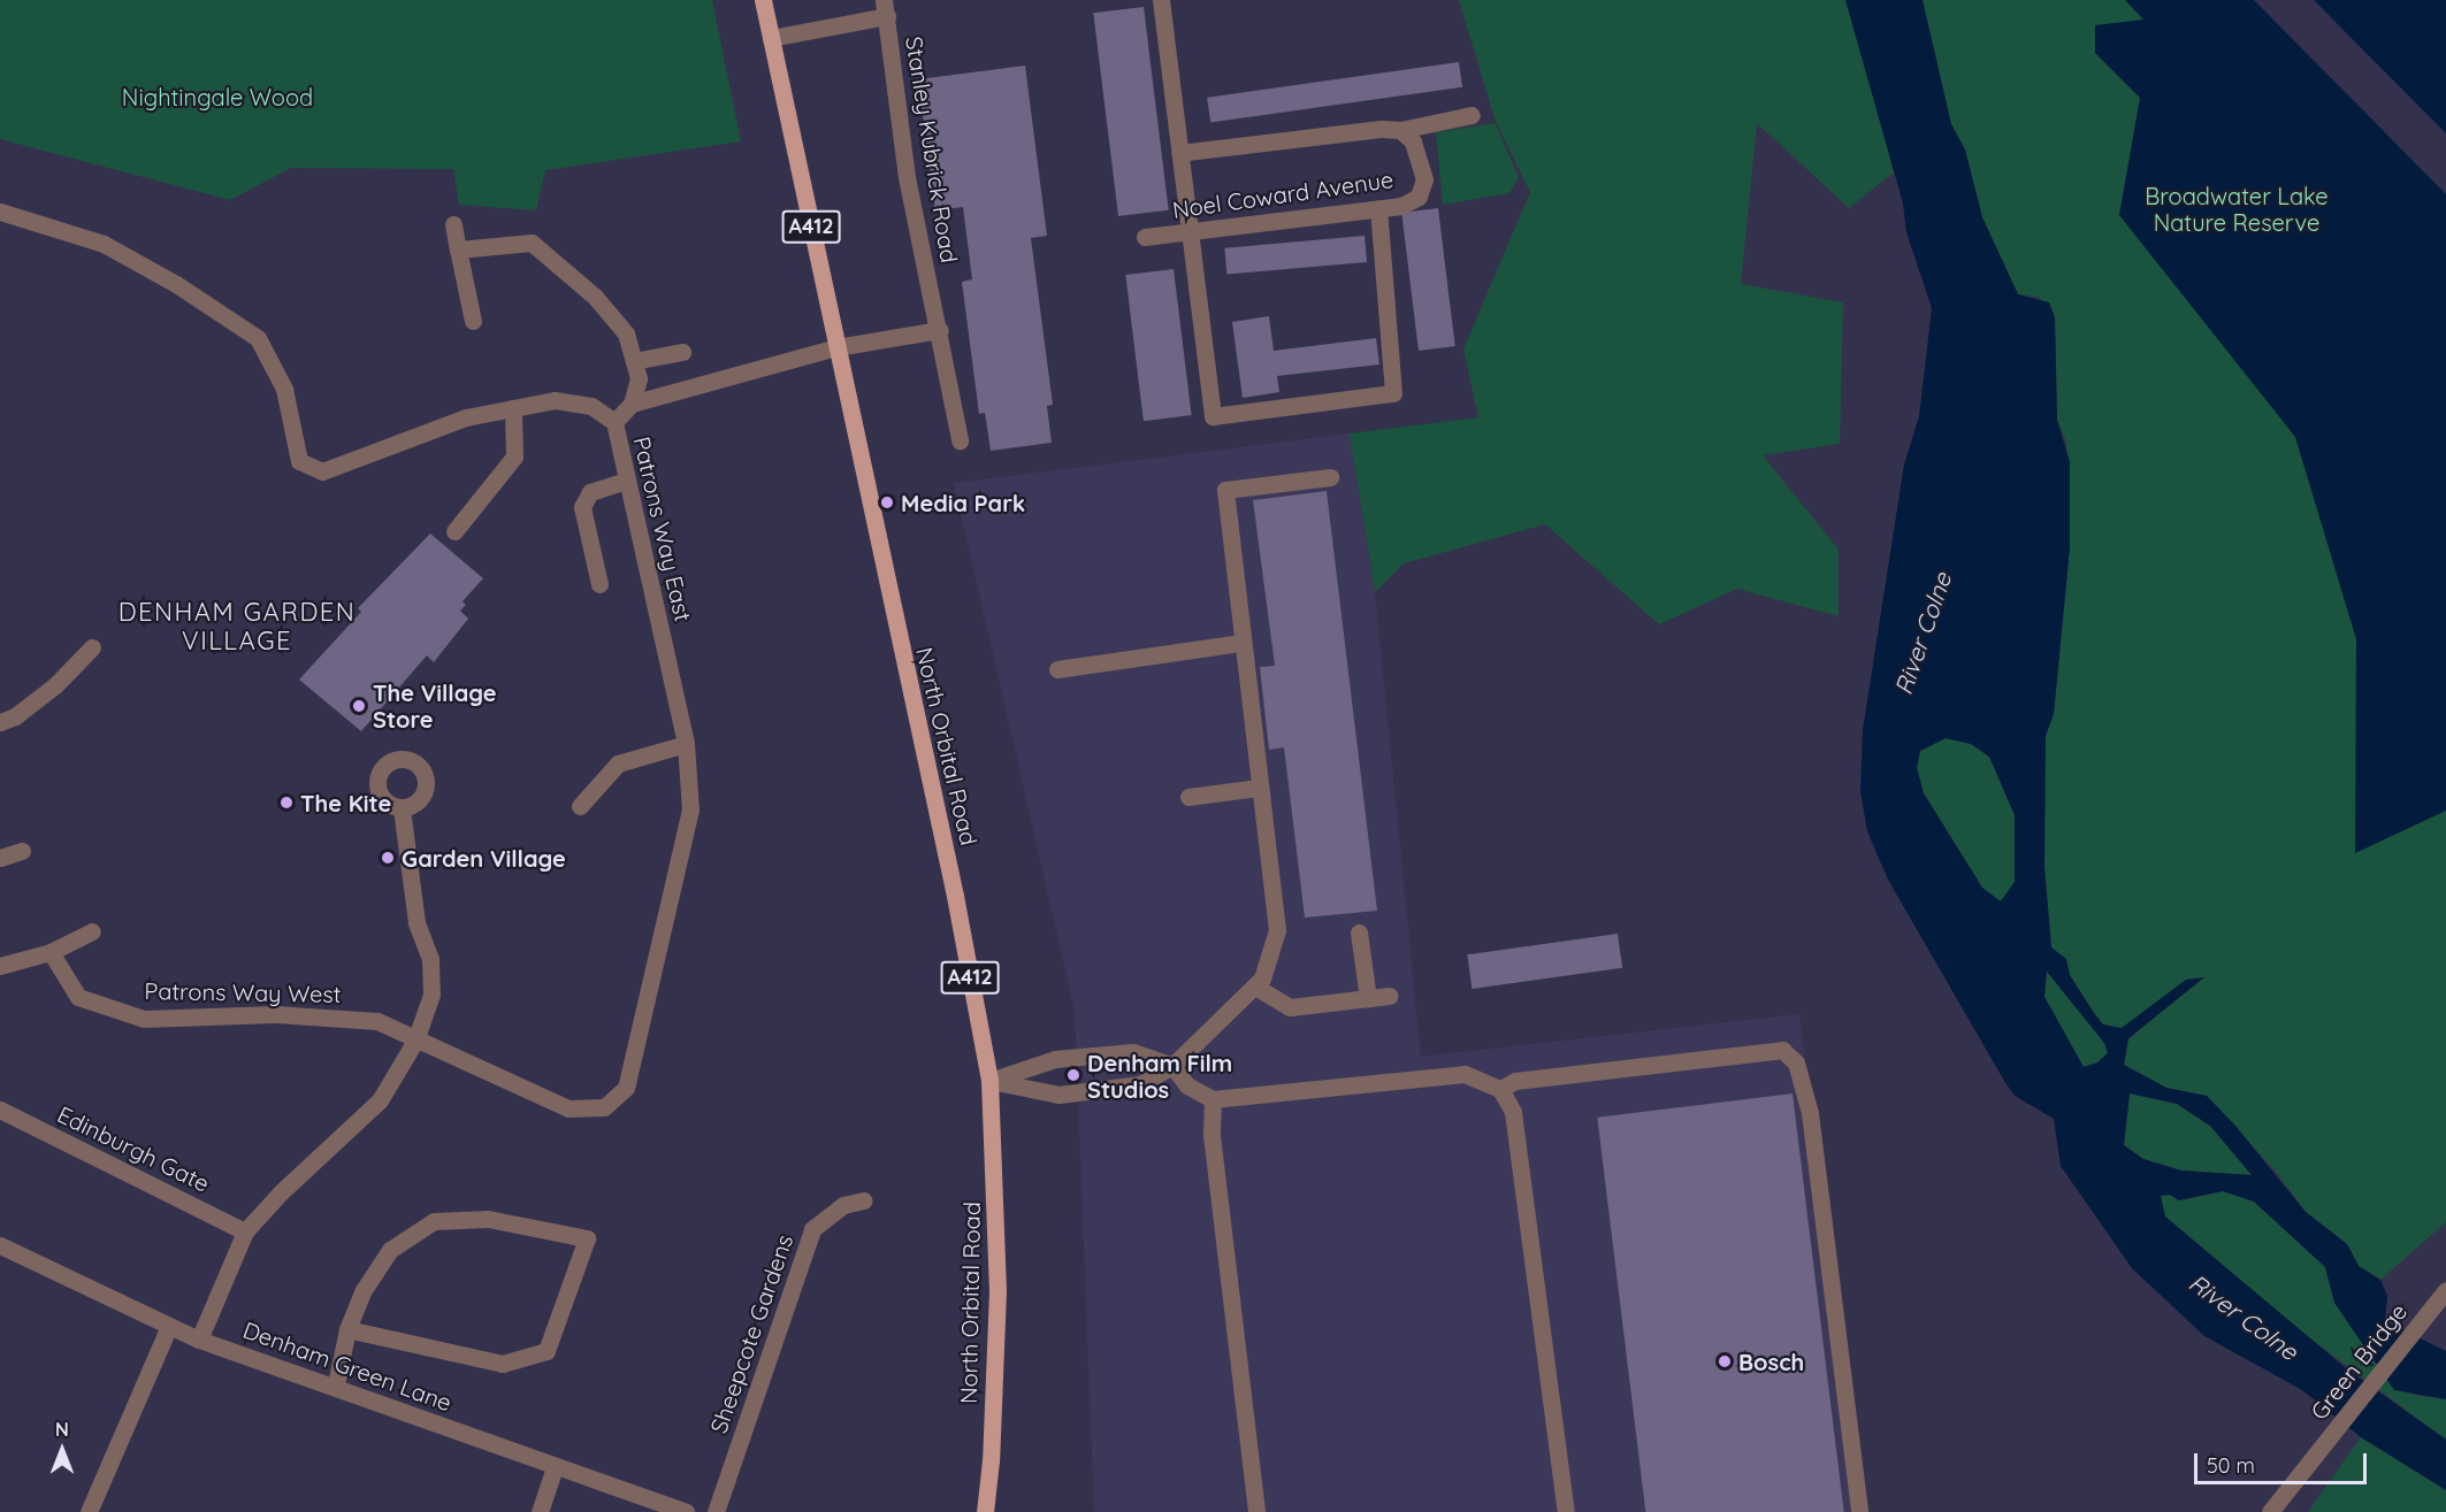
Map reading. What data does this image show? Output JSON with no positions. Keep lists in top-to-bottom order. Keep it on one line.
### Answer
{"streets":{"main road":["A412","North Orbital Road"],"street":["Stanley Kubrick Road","Noel Coward Avenue","Patrons Way East","Patrons Way West","Edinburgh Gate","Sheepcote Gardens","Green Bridge","Denham Green Lane"]},"crossings":[["Stanley Kubrick Road","North Orbital Road"],["Patrons Way East","Patrons Way West"]],"districts":["DENHAM GARDEN VILLAGE"],"water":["River Colne"],"parks":["Nightingale Wood","Broadwater Lake Nature Reserve"],"places":["Media Park","The Village Store","The Kite","Garden Village","Denham Film Studios","Bosch"],"scale_bar":"50 m","north":"top"}
